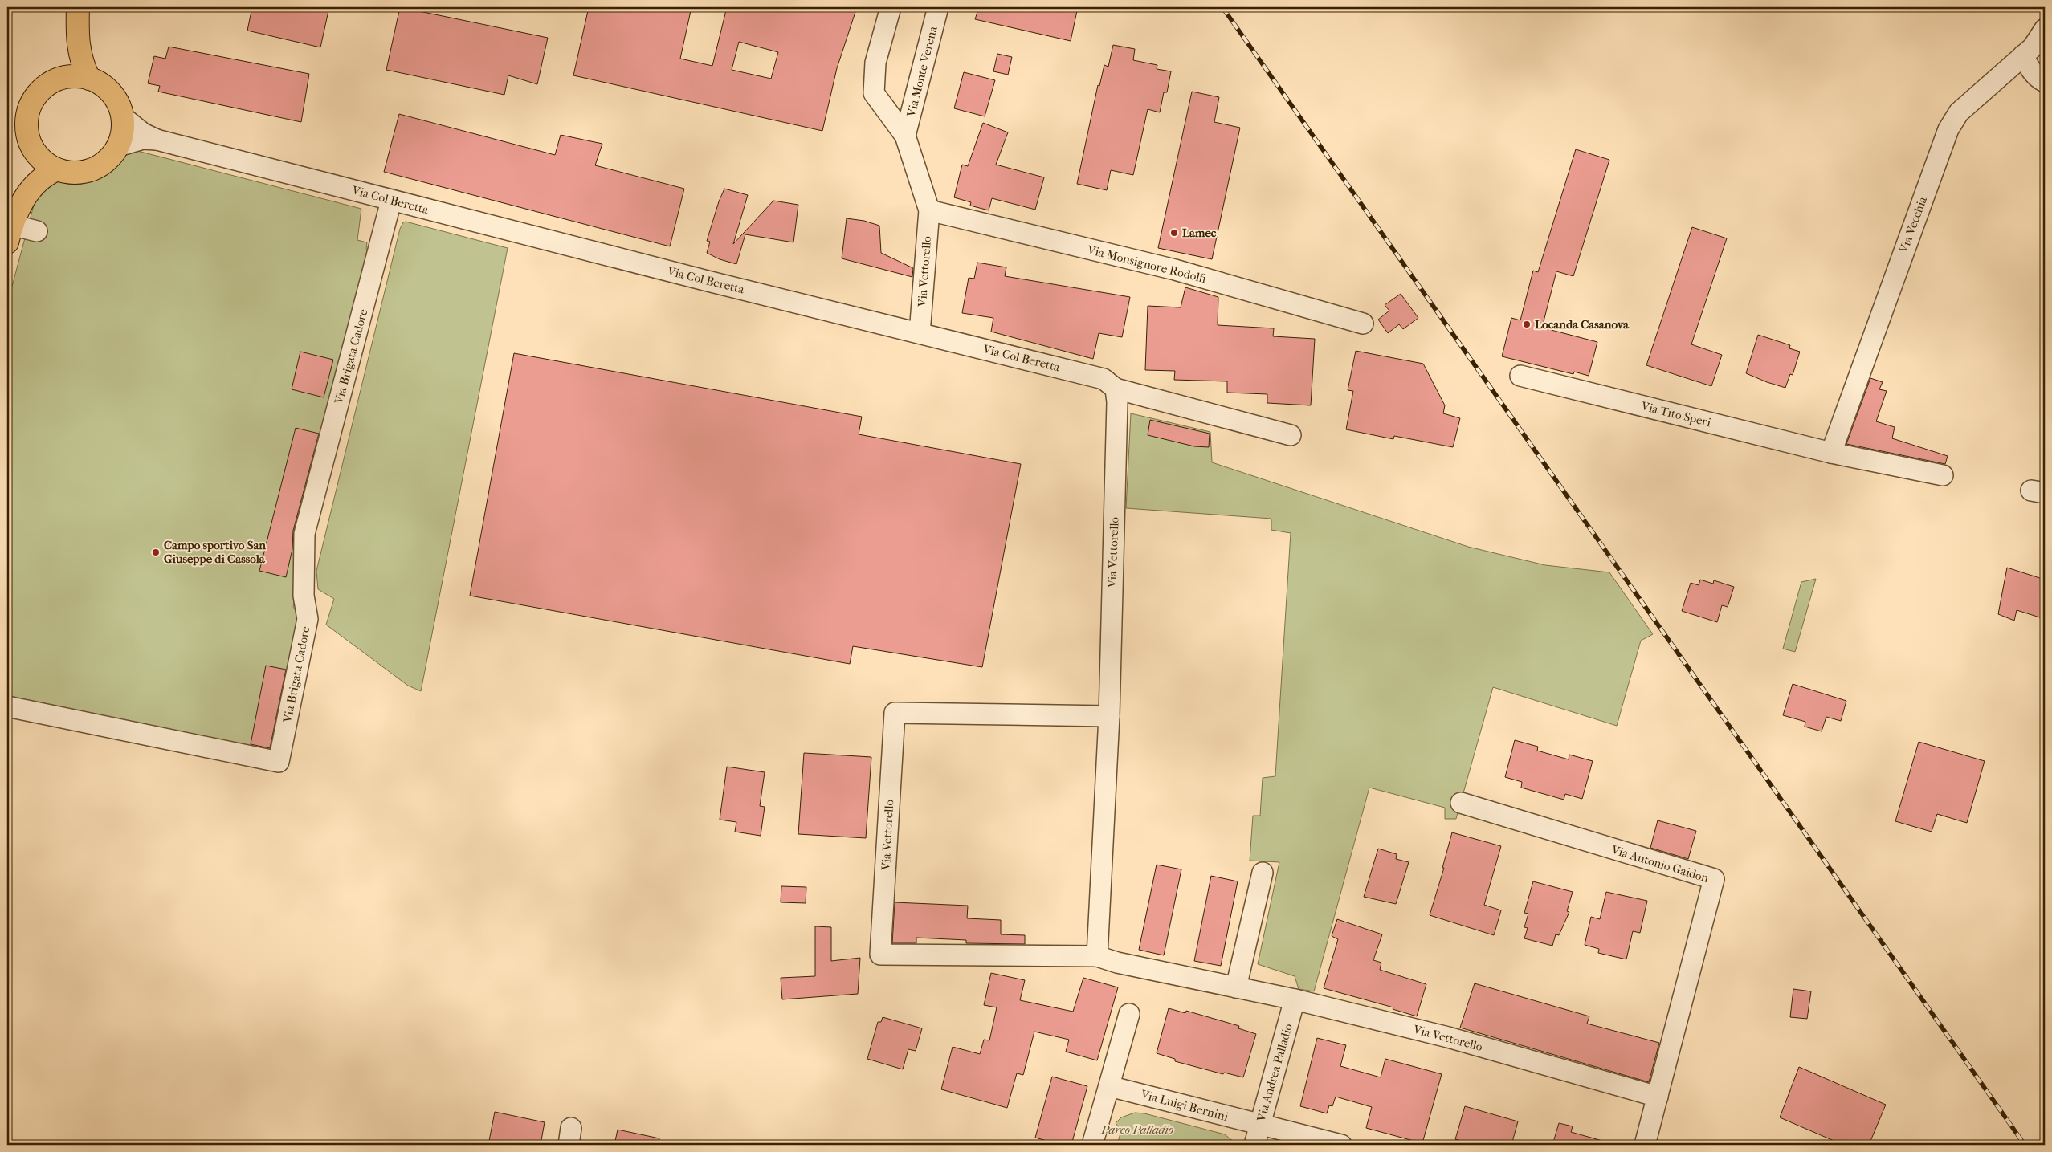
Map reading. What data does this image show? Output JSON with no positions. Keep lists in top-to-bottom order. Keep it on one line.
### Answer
{"streets":{"street":["Via Monte Verena","Via Col Beretta","Via Vecchia","Via Monsignore Rodolfi","Via Vettorello","Via Brigata Cadore","Via Tito Speri","Via Antonio Gaidon","Via Andrea Palladio","Via Luigi Bernini"]},"crossings":[["Via Monte Verena","Via Monsignore Rodolfi"],["Via Monte Verena","Via Vettorello"],["Via Col Beretta","Via Vettorello"],["Via Col Beretta","Via Brigata Cadore"],["Via Vecchia","Via Tito Speri"],["Via Monsignore Rodolfi","Via Vettorello"],["Via Vettorello","Via Antonio Gaidon"],["Via Vettorello","Via Andrea Palladio"],["Via Andrea Palladio","Via Luigi Bernini"]],"parks":["Parco Palladio"],"places":["Lamec","Locanda Casanova","Campo sportivo San Giuseppe di Cassola"]}
